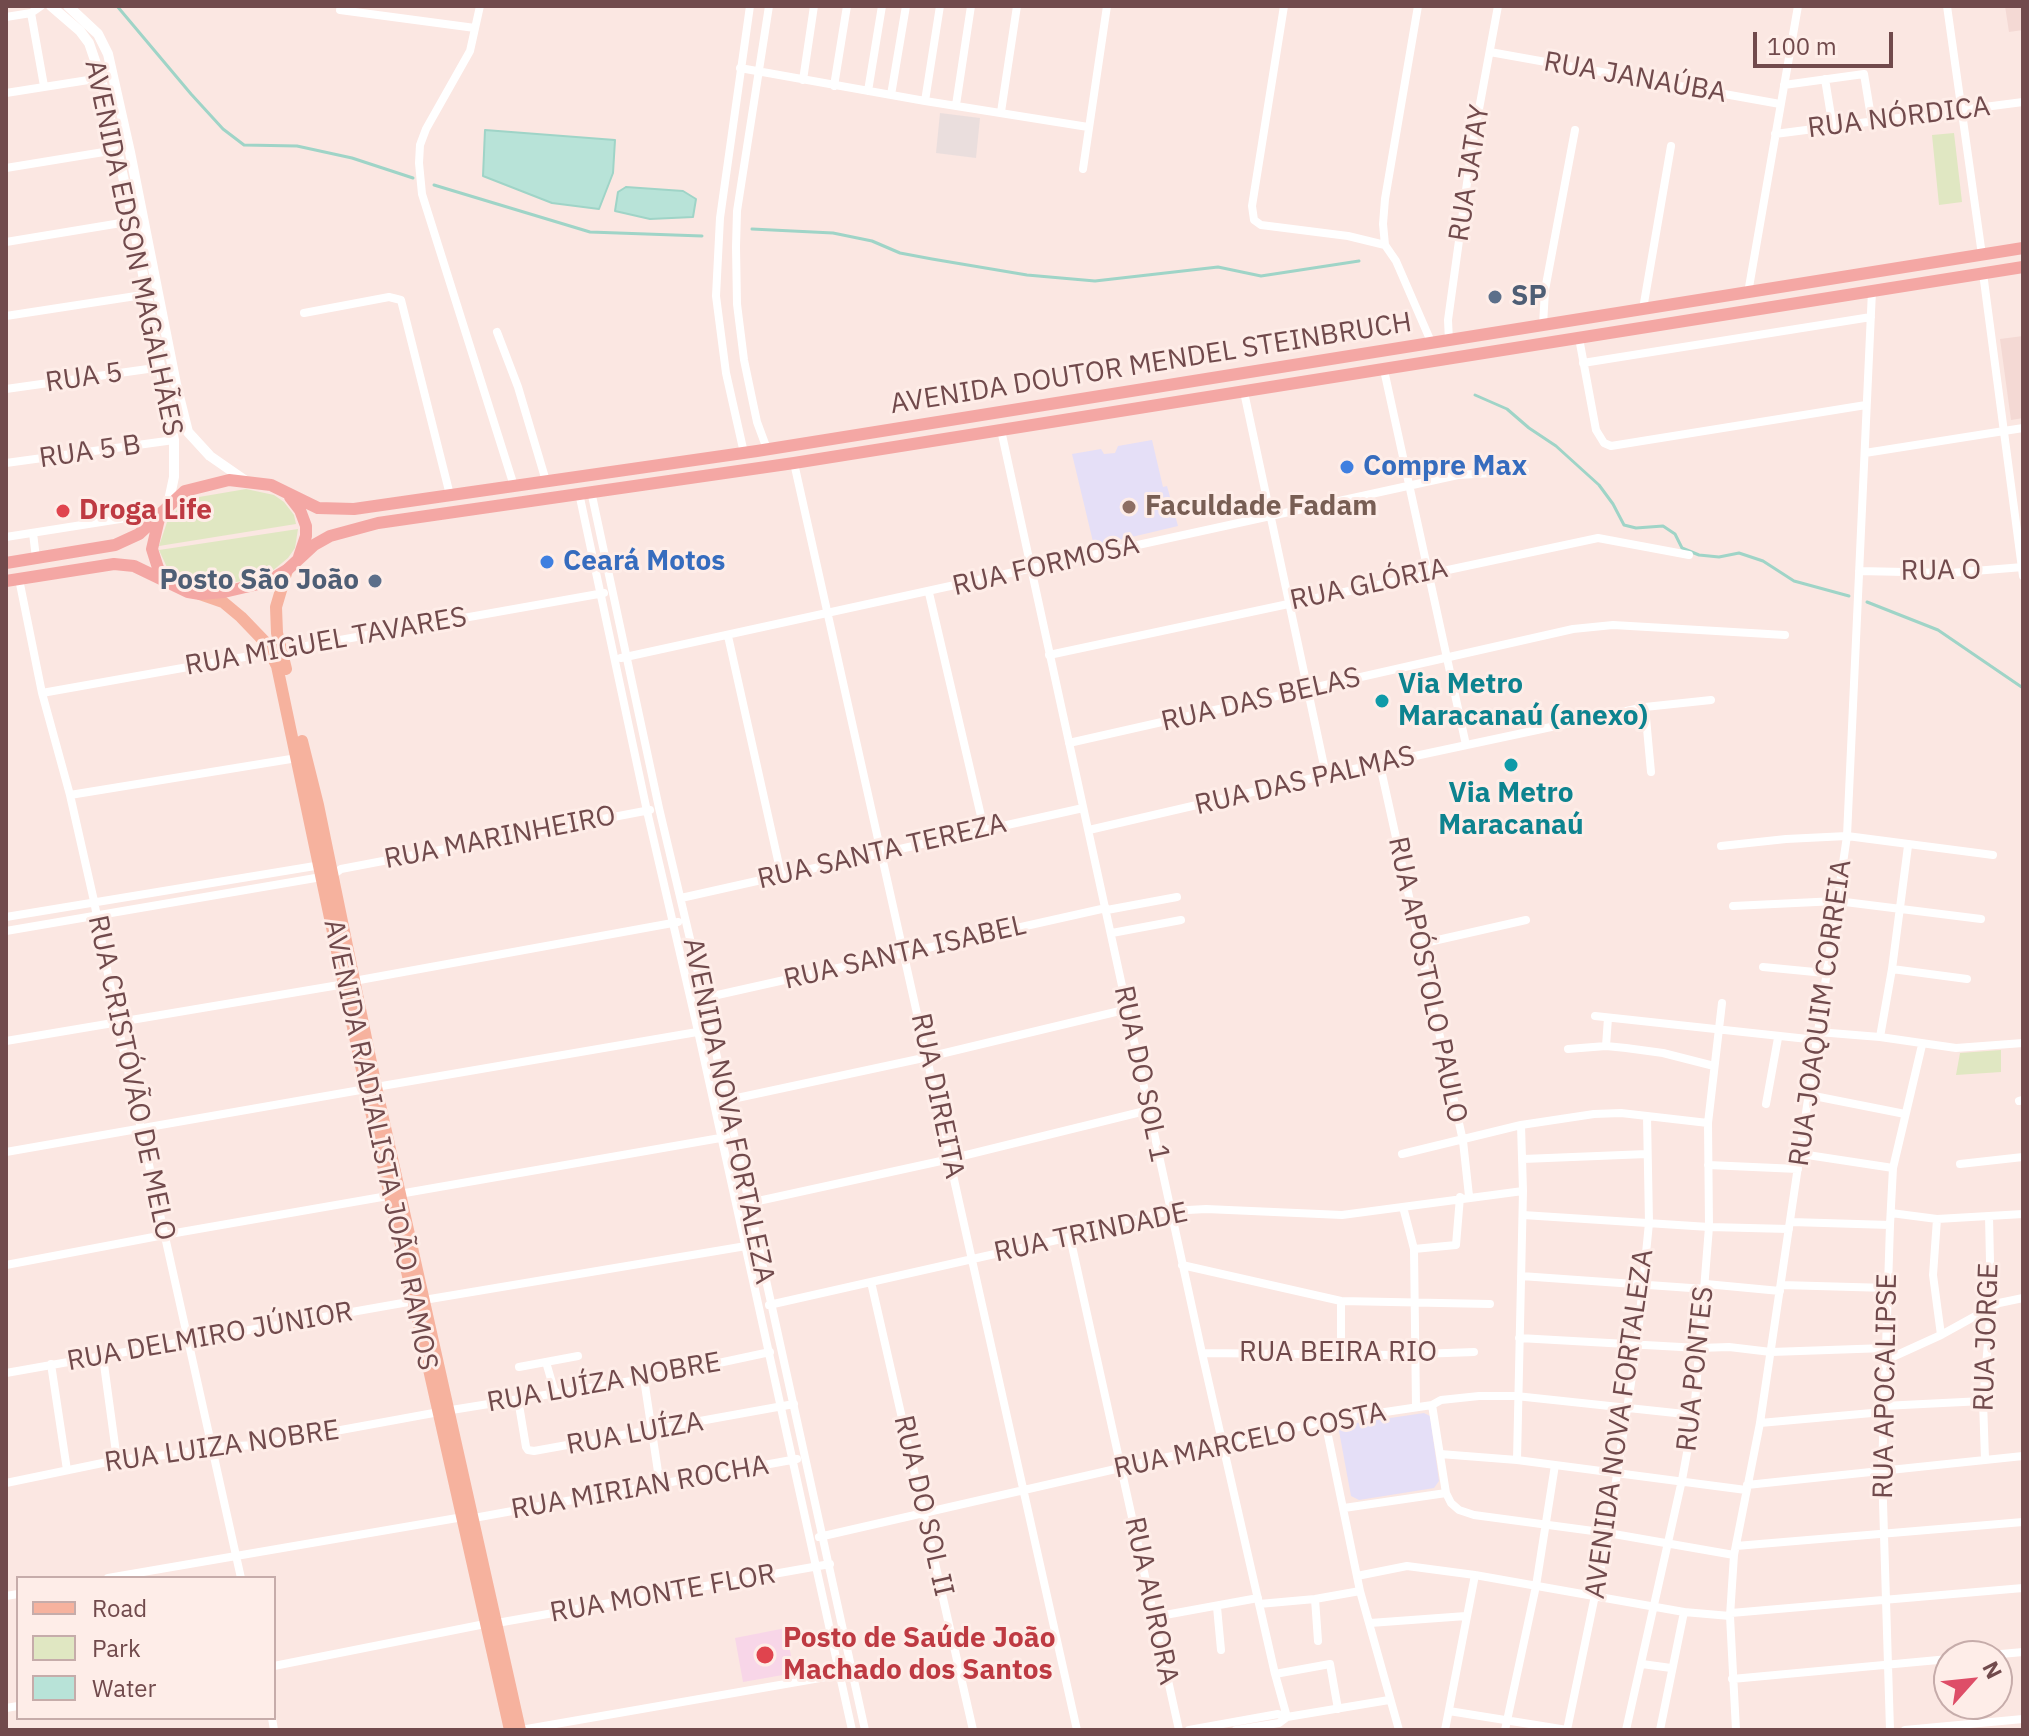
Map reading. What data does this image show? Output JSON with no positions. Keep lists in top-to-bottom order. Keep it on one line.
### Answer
{"streets":{"highway":["AVENIDA DOUTOR MENDEL STEINBRUCH"],"main road":["AVENIDA RADIALISTA JOÃO RAMOS"],"street":["RUA JANAÚBA","RUA NÓRDICA","RUA JATAY","AVENIDA EDSON MAGALHÃES","RUA 5","RUA 5 B","RUA FORMOSA","RUA O","RUA GLÓRIA","RUA MIGUEL TAVARES","RUA DAS BELAS","RUA DAS PALMAS","RUA MARINHEIRO","RUA SANTA TEREZA","RUA SANTA ISABEL","RUA APÓSTOLO PAULO","RUA JOAQUIM CORREIA","RUA DO SOL 1","RUA CRISTÓVÃO DE MELO","RUA DIREITA","AVENIDA NOVA FORTALEZA","RUA TRINDADE","RUA DELMIRO JÚNIOR","RUA JORGE","RUA BEIRA RIO","RUA PONTES","RUA LUÍZA NOBRE","RUA APOCALIPSE","RUA LUÍZA","RUA MARCELO COSTA","RUA LUIZA NOBRE","RUA MIRIAN ROCHA","RUA DO SOL II","RUA MONTE FLOR","RUA AURORA"]},"crossings":[["RUA JANAÚBA","RUA JATAY"],["RUA JATAY","AVENIDA DOUTOR MENDEL STEINBRUCH"],["AVENIDA EDSON MAGALHÃES","AVENIDA DOUTOR MENDEL STEINBRUCH"],["AVENIDA EDSON MAGALHÃES","RUA 5"],["AVENIDA EDSON MAGALHÃES","RUA 5 B"],["AVENIDA EDSON MAGALHÃES","AVENIDA RADIALISTA JOÃO RAMOS"],["AVENIDA DOUTOR MENDEL STEINBRUCH","RUA JOAQUIM CORREIA"],["AVENIDA DOUTOR MENDEL STEINBRUCH","RUA DO SOL 1"],["AVENIDA DOUTOR MENDEL STEINBRUCH","RUA DIREITA"],["AVENIDA DOUTOR MENDEL STEINBRUCH","AVENIDA NOVA FORTALEZA"],["AVENIDA DOUTOR MENDEL STEINBRUCH","AVENIDA RADIALISTA JOÃO RAMOS"],["RUA FORMOSA","RUA DO SOL 1"],["RUA FORMOSA","RUA DIREITA"],["RUA FORMOSA","AVENIDA NOVA FORTALEZA"],["RUA O","RUA JOAQUIM CORREIA"],["RUA GLÓRIA","RUA DO SOL 1"],["RUA MIGUEL TAVARES","RUA CRISTÓVÃO DE MELO"],["RUA MIGUEL TAVARES","AVENIDA NOVA FORTALEZA"],["RUA MIGUEL TAVARES","AVENIDA RADIALISTA JOÃO RAMOS"],["RUA DAS BELAS","RUA DO SOL 1"],["RUA DAS PALMAS","RUA APÓSTOLO PAULO"],["RUA DAS PALMAS","RUA DO SOL 1"],["RUA MARINHEIRO","AVENIDA NOVA FORTALEZA"],["RUA MARINHEIRO","AVENIDA RADIALISTA JOÃO RAMOS"],["RUA SANTA TEREZA","RUA DO SOL 1"],["RUA SANTA TEREZA","RUA DIREITA"],["RUA SANTA TEREZA","AVENIDA NOVA FORTALEZA"],["RUA SANTA ISABEL","RUA DO SOL 1"],["RUA SANTA ISABEL","RUA DIREITA"],["RUA SANTA ISABEL","AVENIDA NOVA FORTALEZA"],["RUA APÓSTOLO PAULO","RUA TRINDADE"],["RUA DO SOL 1","RUA TRINDADE"],["RUA DO SOL 1","RUA BEIRA RIO"],["RUA DO SOL 1","RUA MARCELO COSTA"],["RUA CRISTÓVÃO DE MELO","RUA DELMIRO JÚNIOR"],["RUA CRISTÓVÃO DE MELO","RUA LUIZA NOBRE"],["RUA CRISTÓVÃO DE MELO","RUA MIRIAN ROCHA"],["RUA DIREITA","RUA TRINDADE"],["RUA DIREITA","RUA MARCELO COSTA"],["AVENIDA NOVA FORTALEZA","RUA TRINDADE"],["AVENIDA NOVA FORTALEZA","RUA DELMIRO JÚNIOR"],["AVENIDA NOVA FORTALEZA","RUA LUÍZA NOBRE"],["AVENIDA NOVA FORTALEZA","RUA LUÍZA"],["AVENIDA NOVA FORTALEZA","RUA MARCELO COSTA"],["AVENIDA NOVA FORTALEZA","RUA MIRIAN ROCHA"],["AVENIDA NOVA FORTALEZA","RUA MONTE FLOR"],["AVENIDA RADIALISTA JOÃO RAMOS","RUA DELMIRO JÚNIOR"],["AVENIDA RADIALISTA JOÃO RAMOS","RUA LUÍZA NOBRE"],["AVENIDA RADIALISTA JOÃO RAMOS","RUA LUIZA NOBRE"],["AVENIDA RADIALISTA JOÃO RAMOS","RUA MIRIAN ROCHA"],["AVENIDA RADIALISTA JOÃO RAMOS","RUA MONTE FLOR"],["RUA TRINDADE","RUA DO SOL II"],["RUA TRINDADE","RUA AURORA"],["RUA PONTES","RUA MARCELO COSTA"],["RUA LUÍZA NOBRE","RUA LUÍZA"],["RUA LUÍZA NOBRE","RUA LUIZA NOBRE"],["RUA MARCELO COSTA","RUA DO SOL II"],["RUA MARCELO COSTA","RUA AURORA"]],"places":["SP","Compre Max","Faculdade Fadam","Droga Life","Ceará Motos","Posto São João","Via Metro Maracanaú (anexo)","Via Metro Maracanaú","Posto de Saúde João Machado dos Santos"],"legend":["Road","Park","Water"],"scale_bar":"100 m","north":"top right"}
